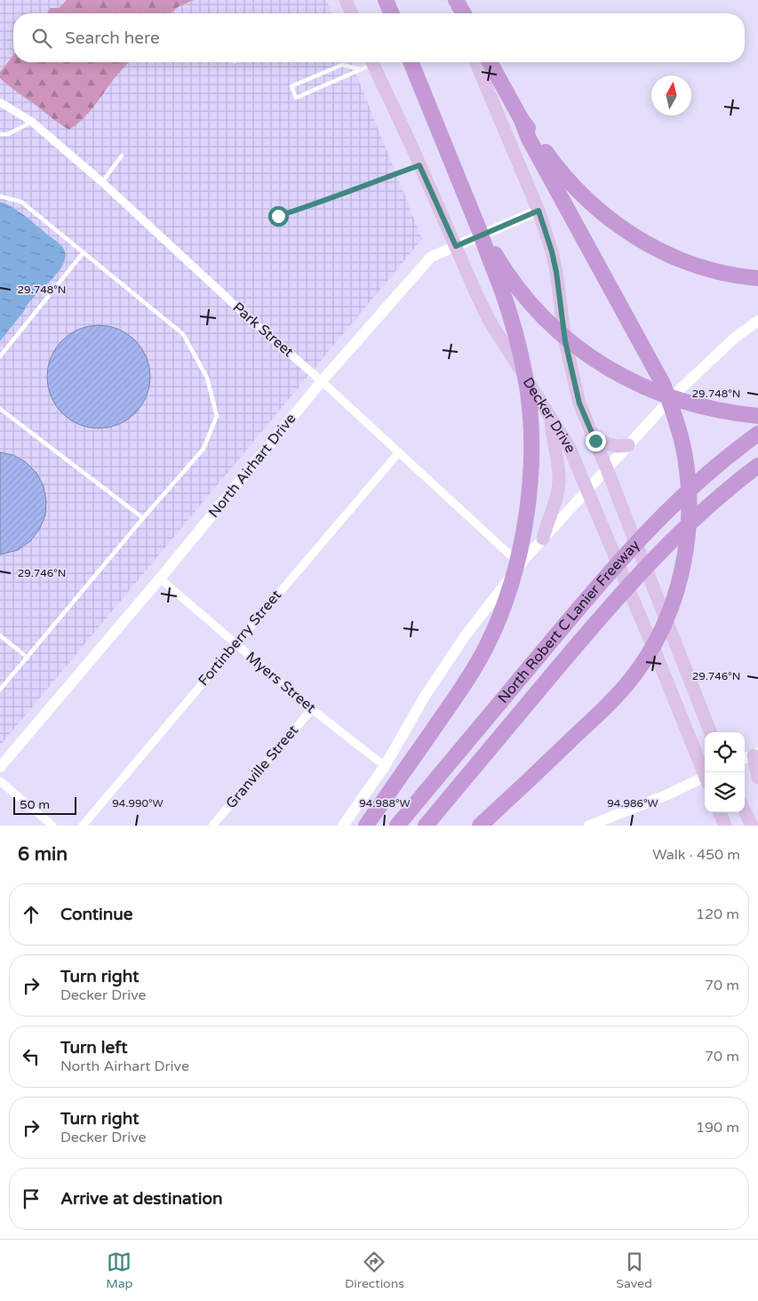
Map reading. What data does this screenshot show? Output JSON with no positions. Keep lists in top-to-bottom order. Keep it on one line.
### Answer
{"streets":{"highway":["North Robert C Lanier Freeway"],"main road":["Decker Drive","North Airhart Drive"],"street":["Park Street","Fortinberry Street","Myers Street","Granville Street"]},"crossings":[["Park Street","North Airhart Drive"],["Park Street","Fortinberry Street"],["Decker Drive","North Airhart Drive"],["North Airhart Drive","Myers Street"],["Fortinberry Street","Myers Street"],["Myers Street","Granville Street"]],"scale_bar":"50 m","north":"top","page":{"search":"Search here","scale":"50 m","heading":["6 min","Walk · 450 m"],"list":[["Continue","120 m"],["Turn right","Decker Drive","70 m"],["Turn left","North Airhart Drive","70 m"],["Turn right","Decker Drive","190 m"],"Arrive at destination"],"nav":["Map","Directions","Saved"]},"coordinates":["29.748°N","29.746°N","94.990°W","94.988°W","94.986°W"]}
